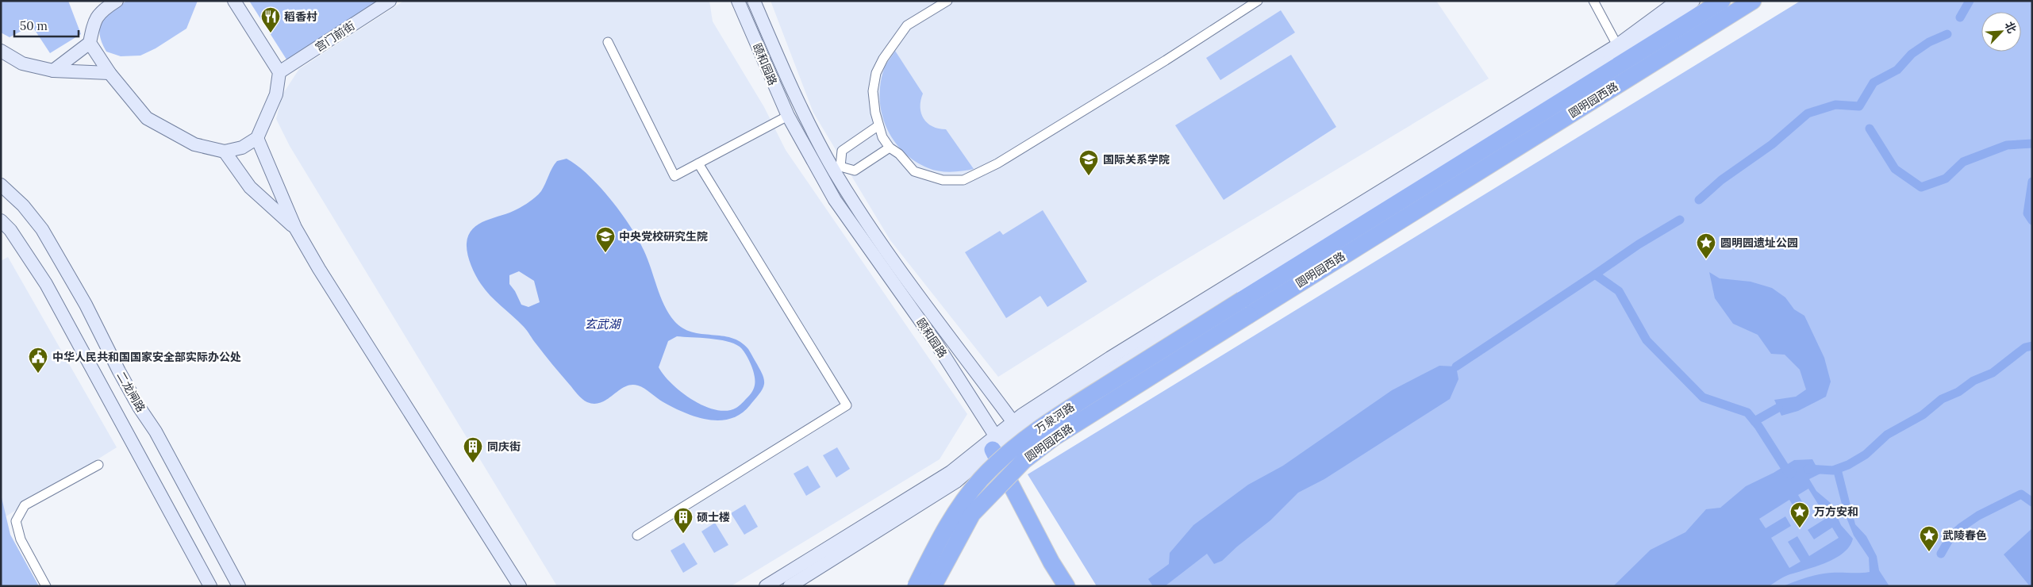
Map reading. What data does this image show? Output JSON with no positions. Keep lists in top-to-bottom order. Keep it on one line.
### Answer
{"streets":{"highway":["圆明园西路","万泉河路"],"street":["宫门前街","颐和园路","二龙闸路"]},"crossings":[["圆明园西路","万泉河路"]],"water":["玄武湖"],"places":{"restaurant":["稻香村"],"school or university":["国际关系学院","中央党校研究生院"],"place":["圆明园遗址公园","万方安和","武陵春色"],"public building":["中华人民共和国国家安全部实际办公处"],"building":["同庆街","硕士楼"]},"scale_bar":"50 m","north":"top right"}
